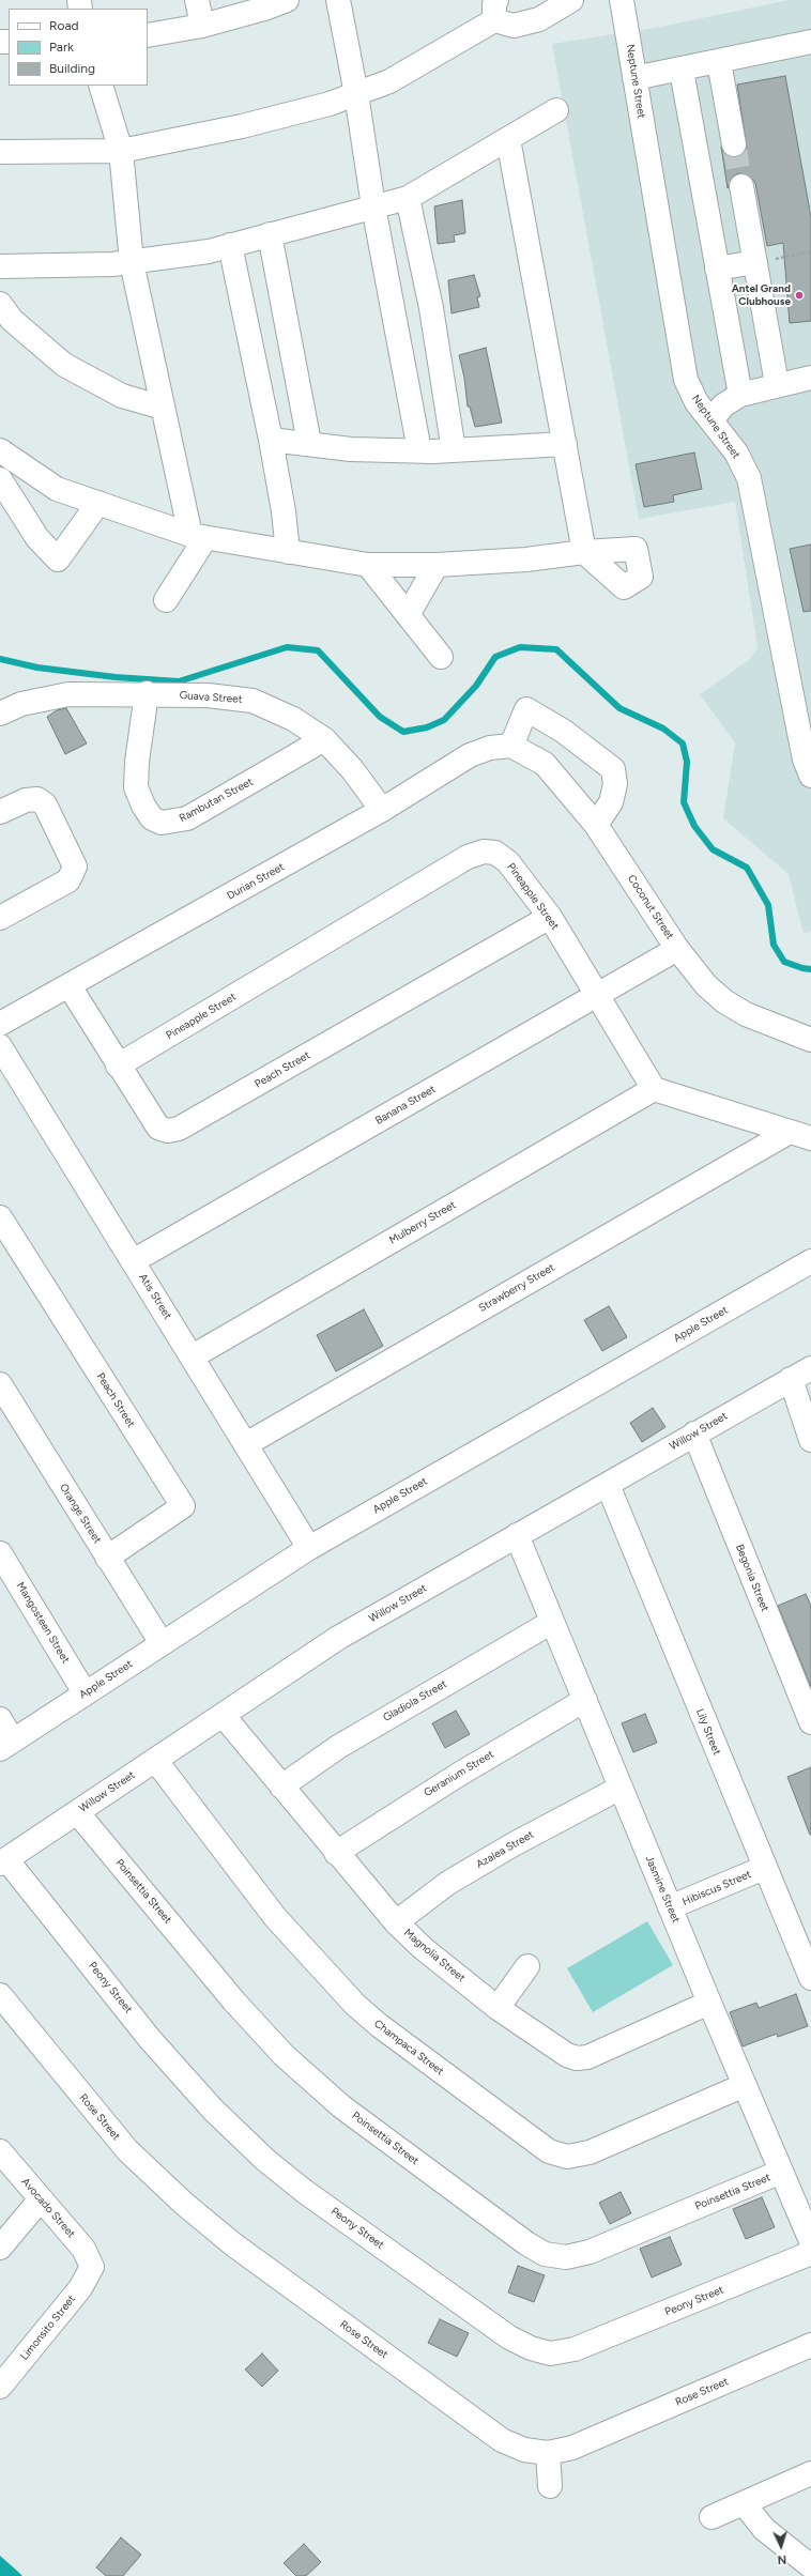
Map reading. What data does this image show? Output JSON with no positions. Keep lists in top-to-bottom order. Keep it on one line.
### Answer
{"streets":{"street":["Neptune Street","Guava Street","Rambutan Street","Durian Street","Pineapple Street","Coconut Street","Peach Street","Banana Street","Mulberry Street","Strawberry Street","Atis Street","Apple Street","Willow Street","Orange Street","Begonia Street","Mangosteen Street","Gladiola Street","Lily Street","Geranium Street","Azalea Street","Hibiscus Street","Jasmine Street","Poinsettia Street","Magnolia Street","Peony Street","Champaca Street","Rose Street","Avocado Street","Limonsito Street"]},"crossings":[["Guava Street","Rambutan Street"],["Guava Street","Durian Street"],["Durian Street","Coconut Street"],["Durian Street","Peach Street"],["Pineapple Street","Peach Street"],["Pineapple Street","Banana Street"],["Pineapple Street","Mulberry Street"],["Coconut Street","Banana Street"],["Peach Street","Orange Street"],["Banana Street","Atis Street"],["Mulberry Street","Atis Street"],["Strawberry Street","Atis Street"],["Atis Street","Apple Street"],["Apple Street","Orange Street"],["Apple Street","Mangosteen Street"],["Willow Street","Begonia Street"],["Willow Street","Lily Street"],["Willow Street","Jasmine Street"],["Willow Street","Poinsettia Street"],["Willow Street","Magnolia Street"],["Willow Street","Peony Street"],["Willow Street","Champaca Street"],["Gladiola Street","Jasmine Street"],["Gladiola Street","Magnolia Street"],["Lily Street","Hibiscus Street"],["Geranium Street","Jasmine Street"],["Geranium Street","Magnolia Street"],["Azalea Street","Jasmine Street"],["Azalea Street","Magnolia Street"],["Hibiscus Street","Jasmine Street"],["Jasmine Street","Poinsettia Street"],["Jasmine Street","Magnolia Street"],["Jasmine Street","Champaca Street"],["Avocado Street","Limonsito Street"]],"places":["Antel Grand Clubhouse"],"legend":["Road","Park","Building"],"north":"bottom"}
